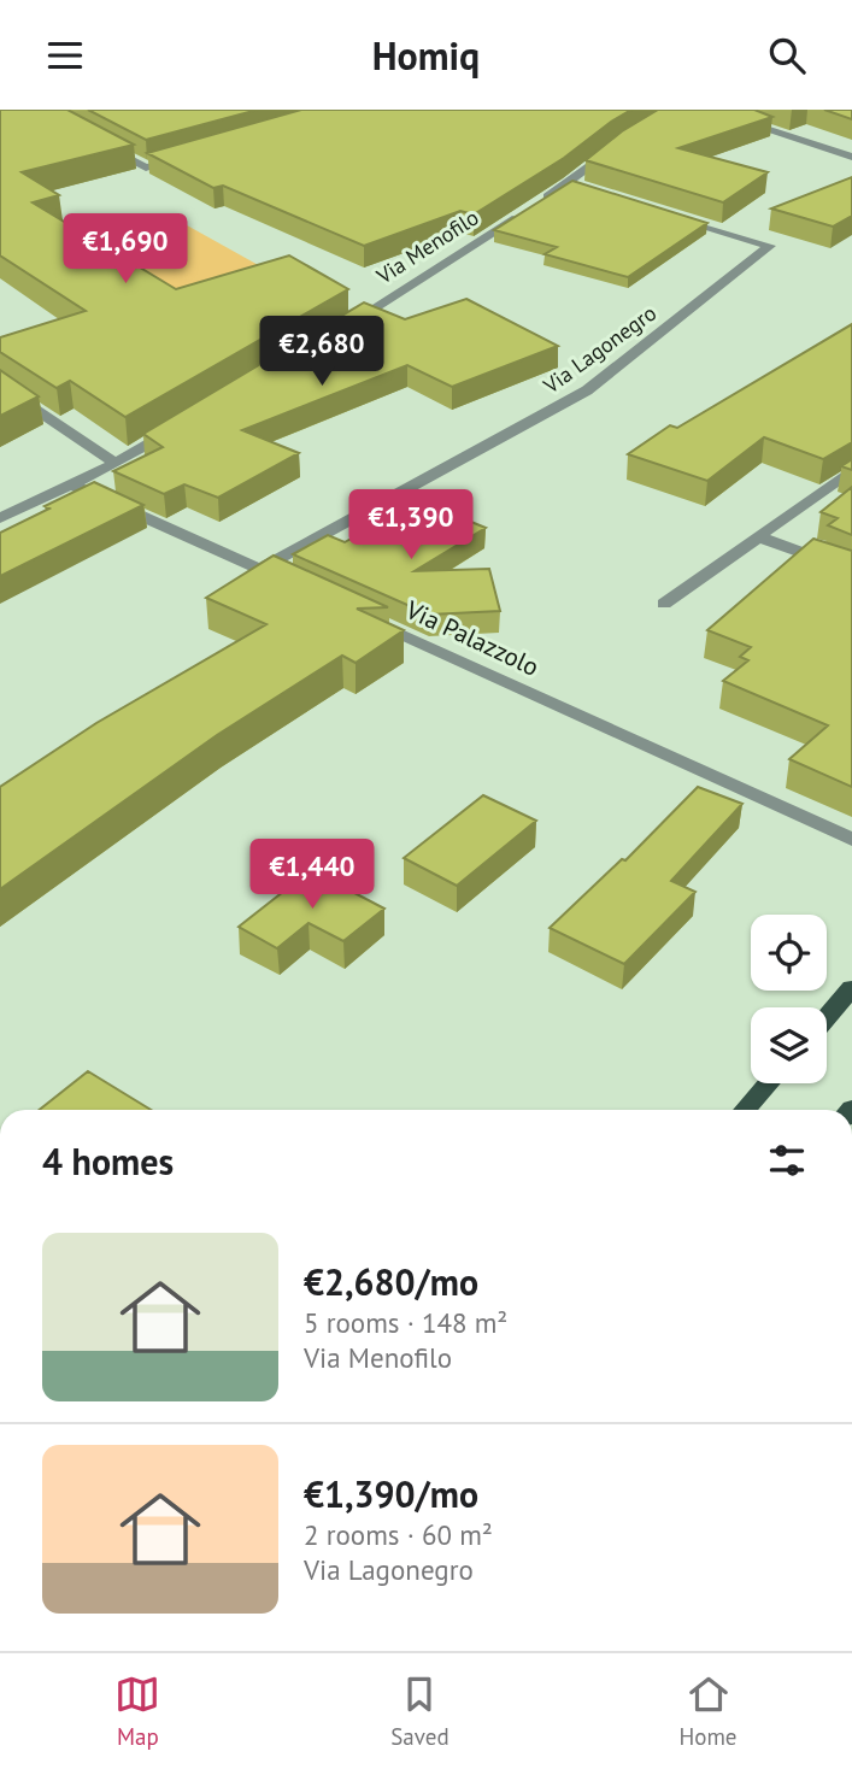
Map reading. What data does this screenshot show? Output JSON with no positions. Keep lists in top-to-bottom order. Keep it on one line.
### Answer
{"streets":{"street":["Via Menofilo","Via Lagonegro","Via Palazzolo"]},"page":{"header":"Homiq","price":["€1,690","€2,680","€1,390","€1,440"],"heading":"4 homes","list":[{"name":"€2,680/mo","note":"5 rooms · 148 m² · Via Menofilo"},{"name":"€1,390/mo","note":"2 rooms · 60 m² · Via Lagonegro"}],"tabs":["Map","Saved","Home"]}}
